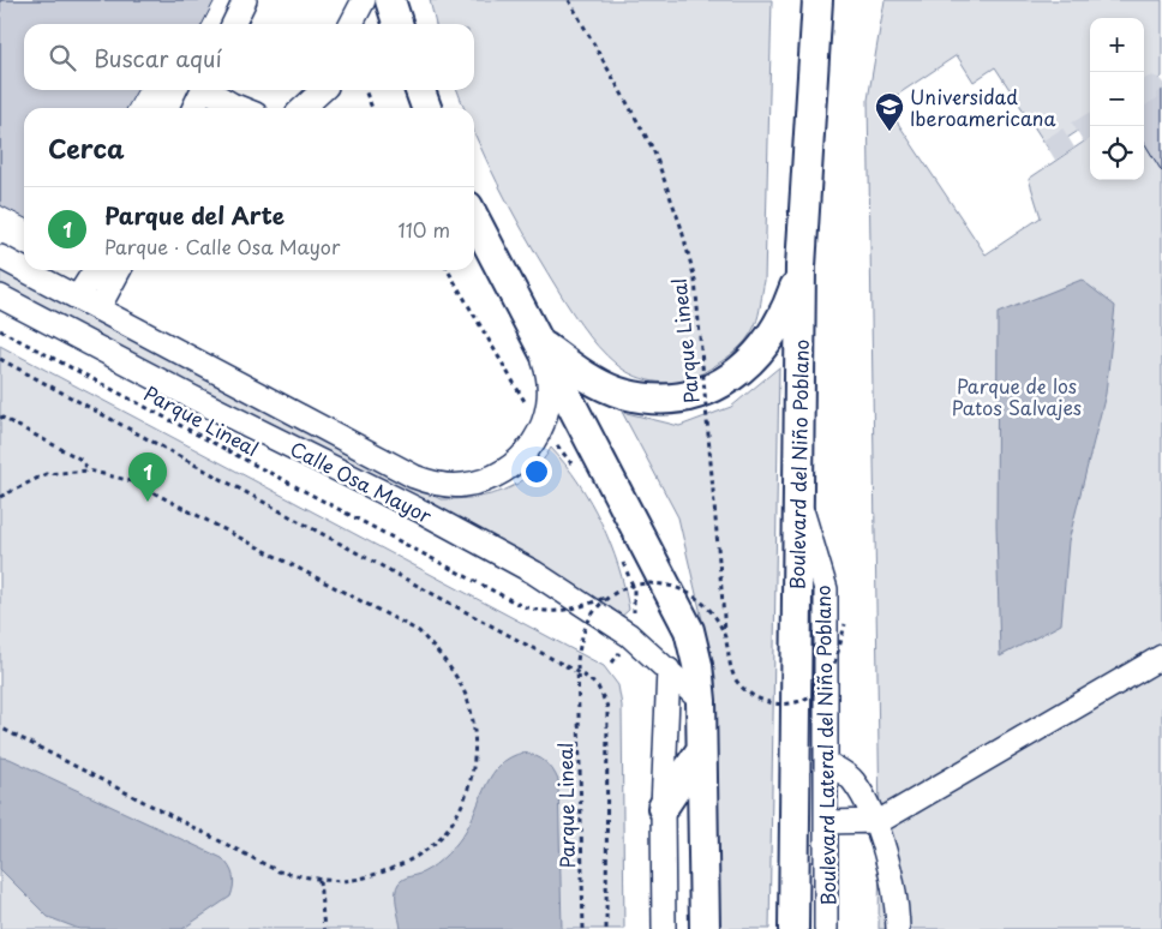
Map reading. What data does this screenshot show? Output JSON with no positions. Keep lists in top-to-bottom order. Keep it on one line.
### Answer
{"streets":{"main road":["Boulevard del Niño Poblano"],"street":["Calle Osa Mayor","Boulevard Lateral del Niño Poblano"],"path":["Parque Lineal"]},"crossings":[["Boulevard del Niño Poblano","Boulevard Lateral del Niño Poblano"]],"parks":["Parque de los Patos Salvajes"],"places":{"school or university":["Universidad Iberoamericana"]},"page":{"map_buttons":["+","−"],"search":"Buscar aquí","heading":"Cerca","list":[{"mark":"1","name":"Parque del Arte","note":"Parque · Calle Osa Mayor","value":"110 m"}],"pins":"1"}}
